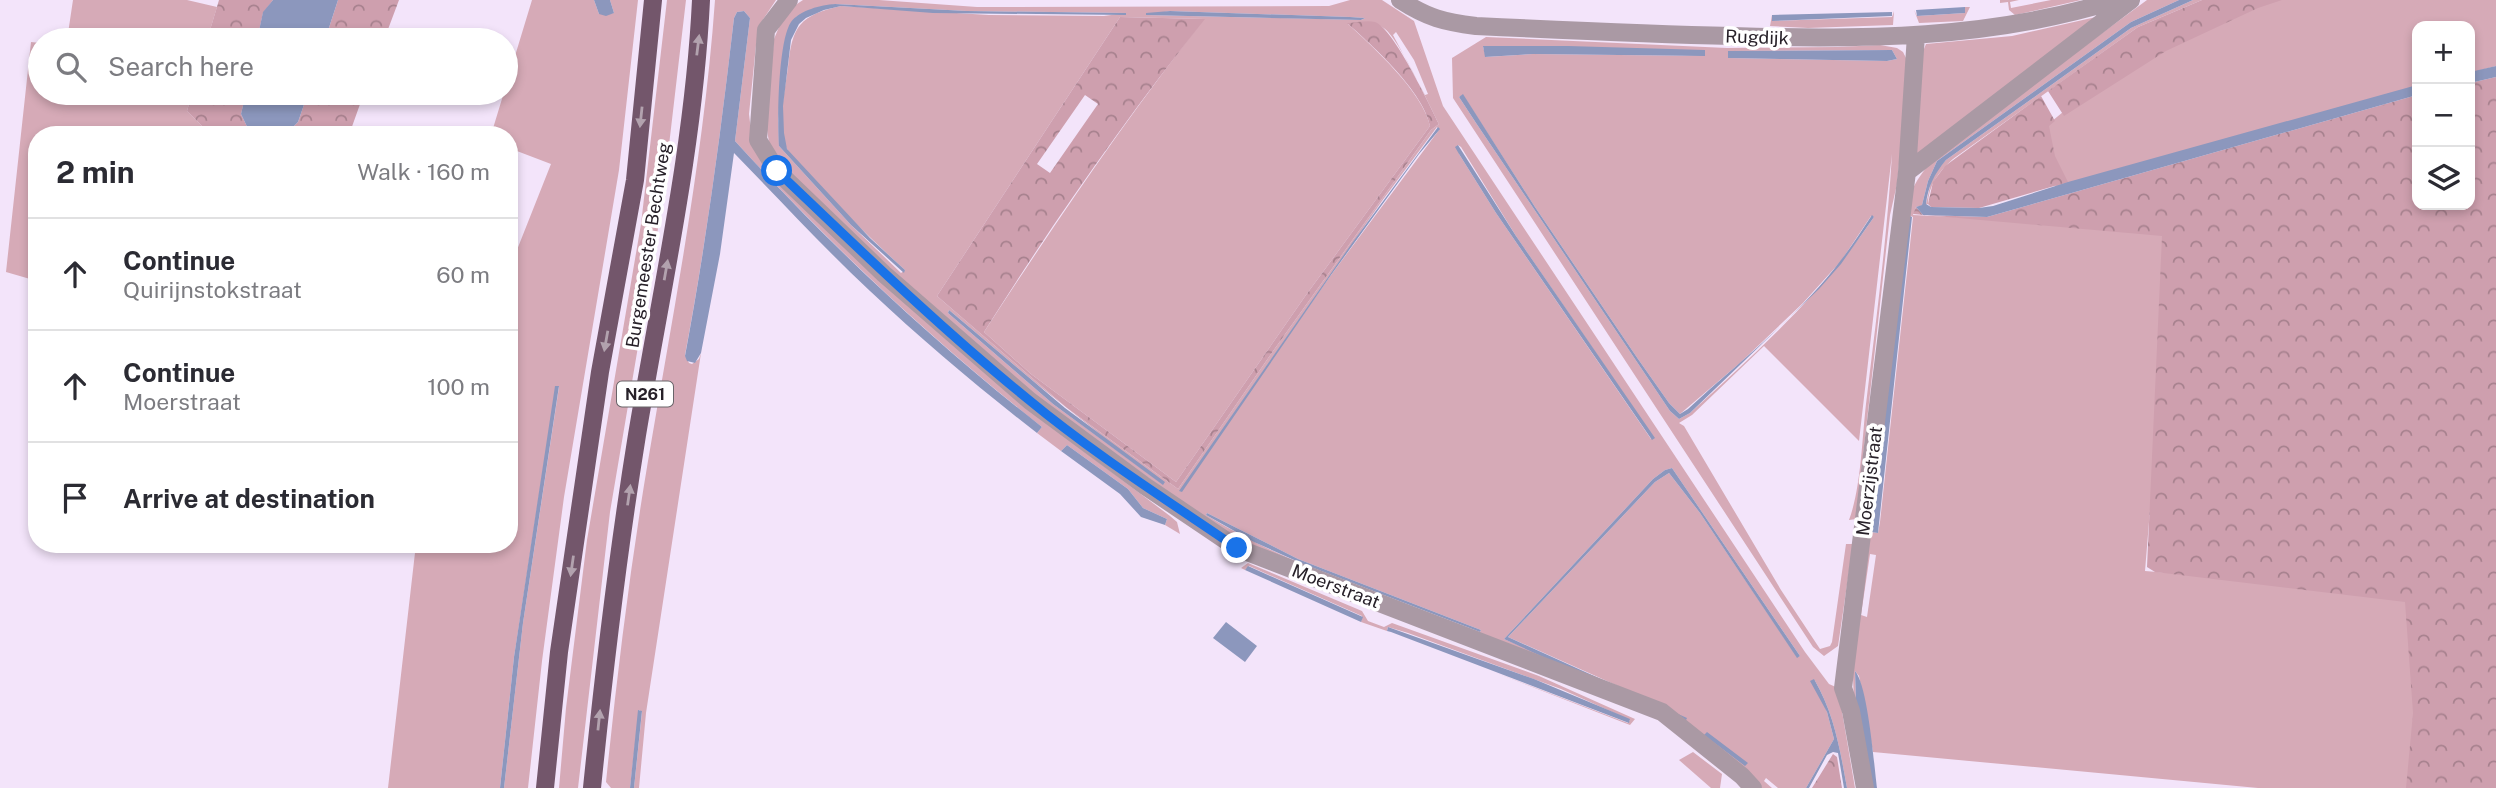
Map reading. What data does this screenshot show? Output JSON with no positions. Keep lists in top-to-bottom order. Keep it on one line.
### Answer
{"streets":{"main road":["Burgemeester Bechtweg","N261"],"street":["Rugdijk","Moerzijstraat","Moerstraat"]},"crossings":[["Rugdijk","Moerzijstraat"]],"page":{"map_buttons":["+","−"],"search":"Search here","heading":["2 min","Walk · 160 m"],"list":[["Continue","Quirijnstokstraat","60 m"],["Continue","Moerstraat","100 m"],"Arrive at destination"]}}
